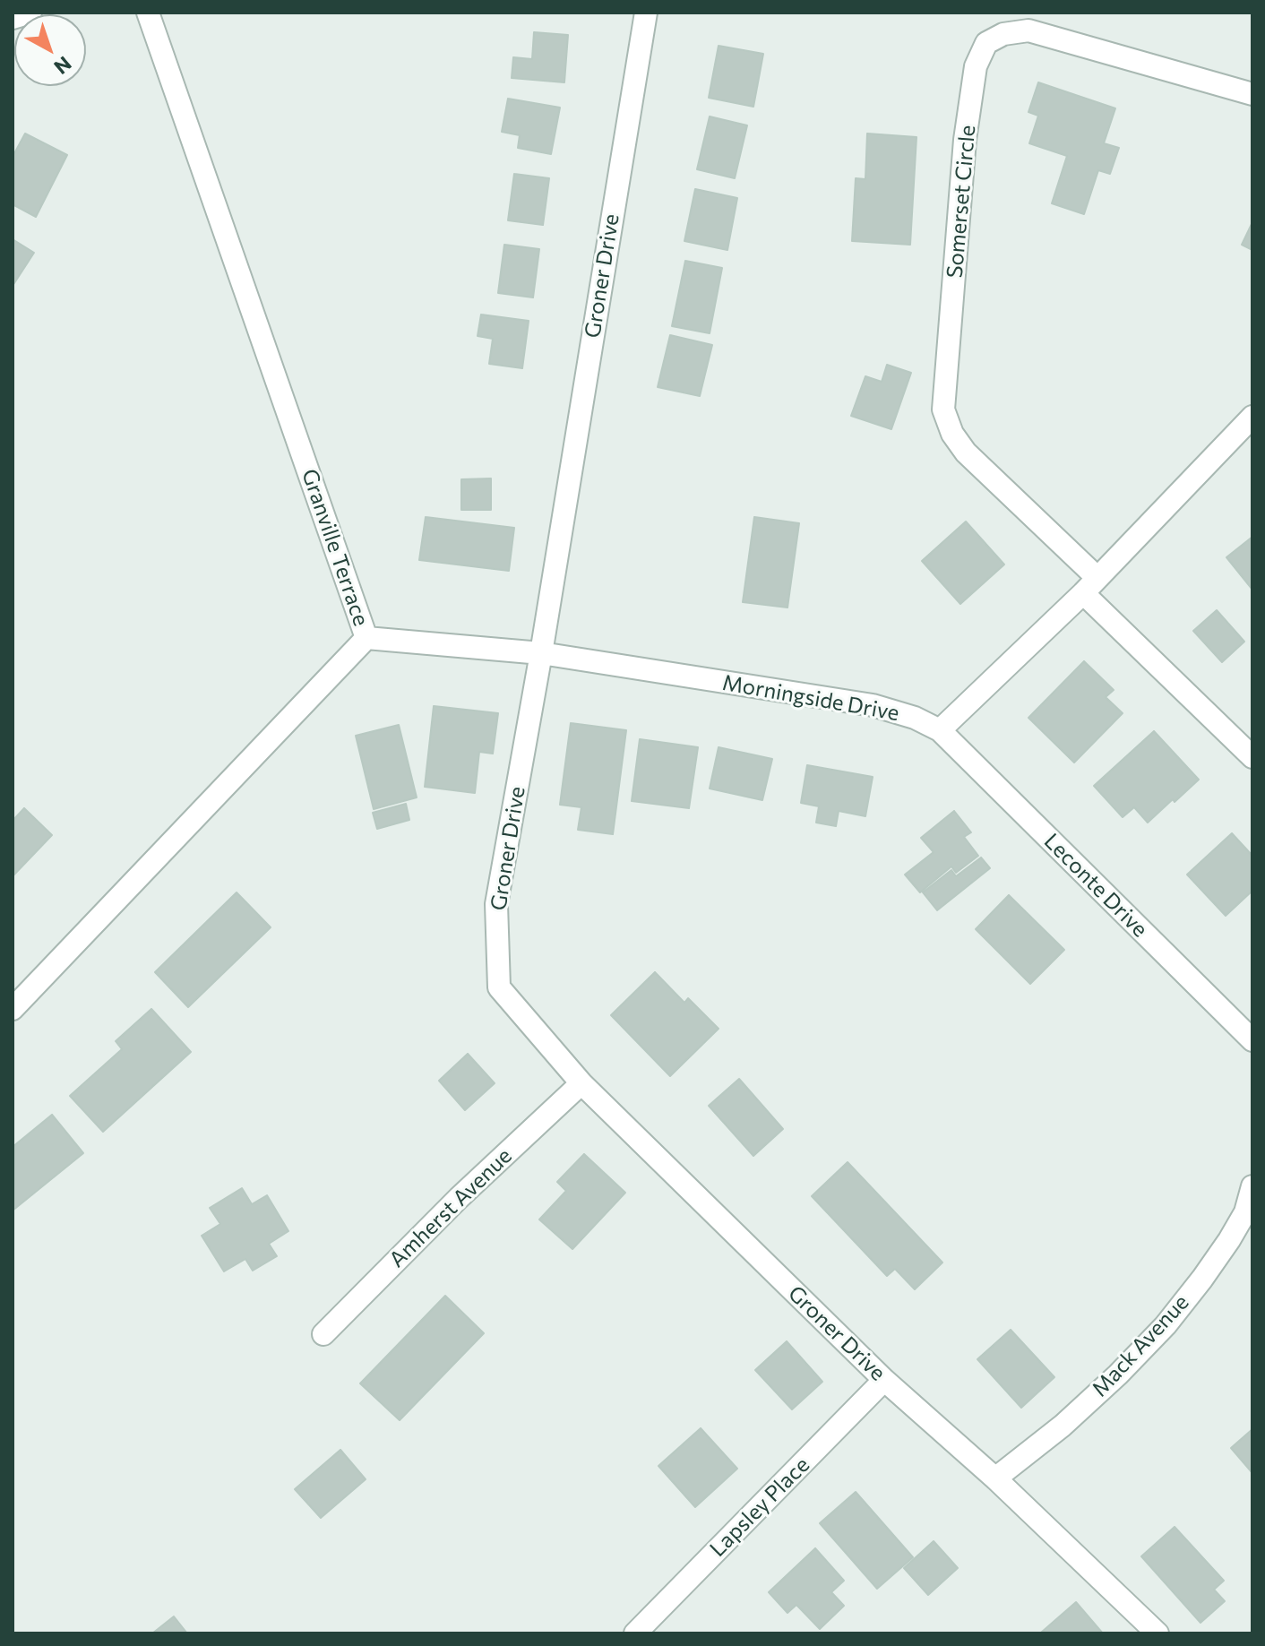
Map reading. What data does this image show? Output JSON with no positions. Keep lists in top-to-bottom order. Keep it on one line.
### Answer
{"streets":{"street":["Somerset Circle","Groner Drive","Granville Terrace","Morningside Drive","Leconte Drive","Amherst Avenue","Mack Avenue","Lapsley Place"]},"crossings":[["Groner Drive","Morningside Drive"],["Groner Drive","Amherst Avenue"],["Groner Drive","Mack Avenue"],["Groner Drive","Lapsley Place"],["Granville Terrace","Morningside Drive"],["Morningside Drive","Leconte Drive"]],"north":"bottom right"}
